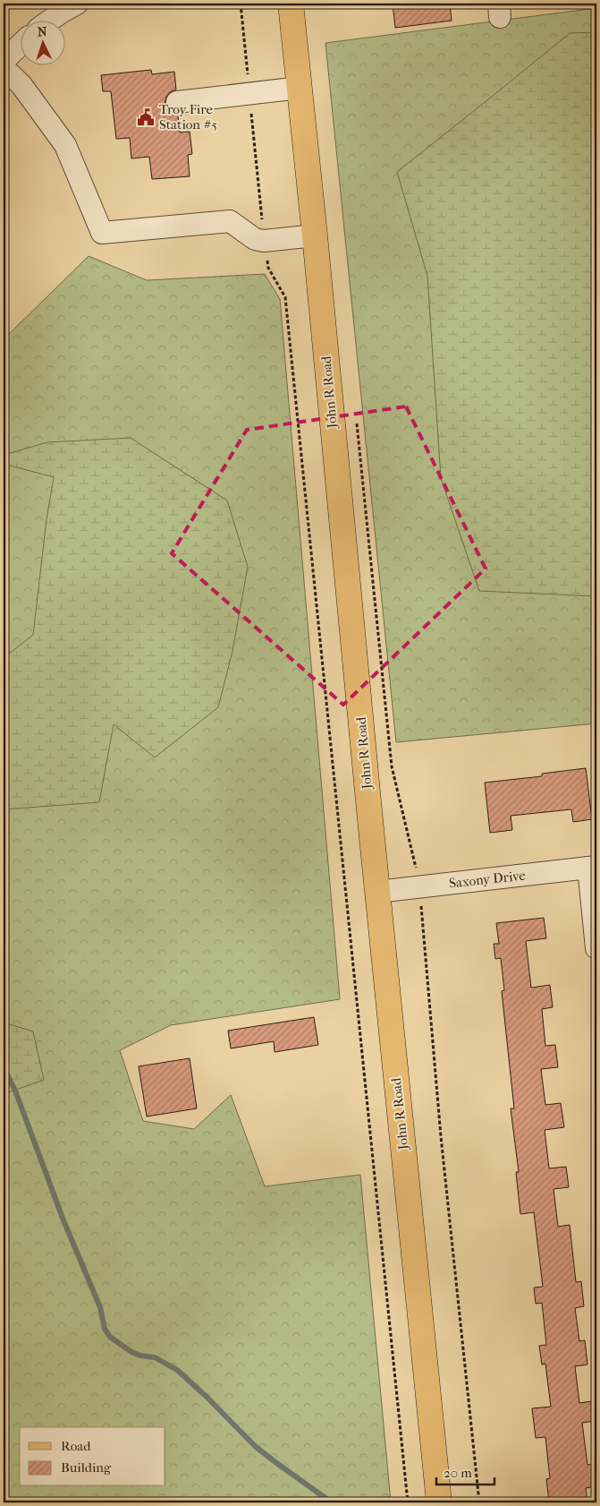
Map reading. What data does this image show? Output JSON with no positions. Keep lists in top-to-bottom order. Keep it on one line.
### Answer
{"streets":{"main road":["John R Road"],"street":["Saxony Drive"]},"crossings":[["John R Road","Saxony Drive"]],"places":{"public building":["Troy Fire Station #5"]},"legend":["Road","Building"],"scale_bar":"20 m","north":"top"}
